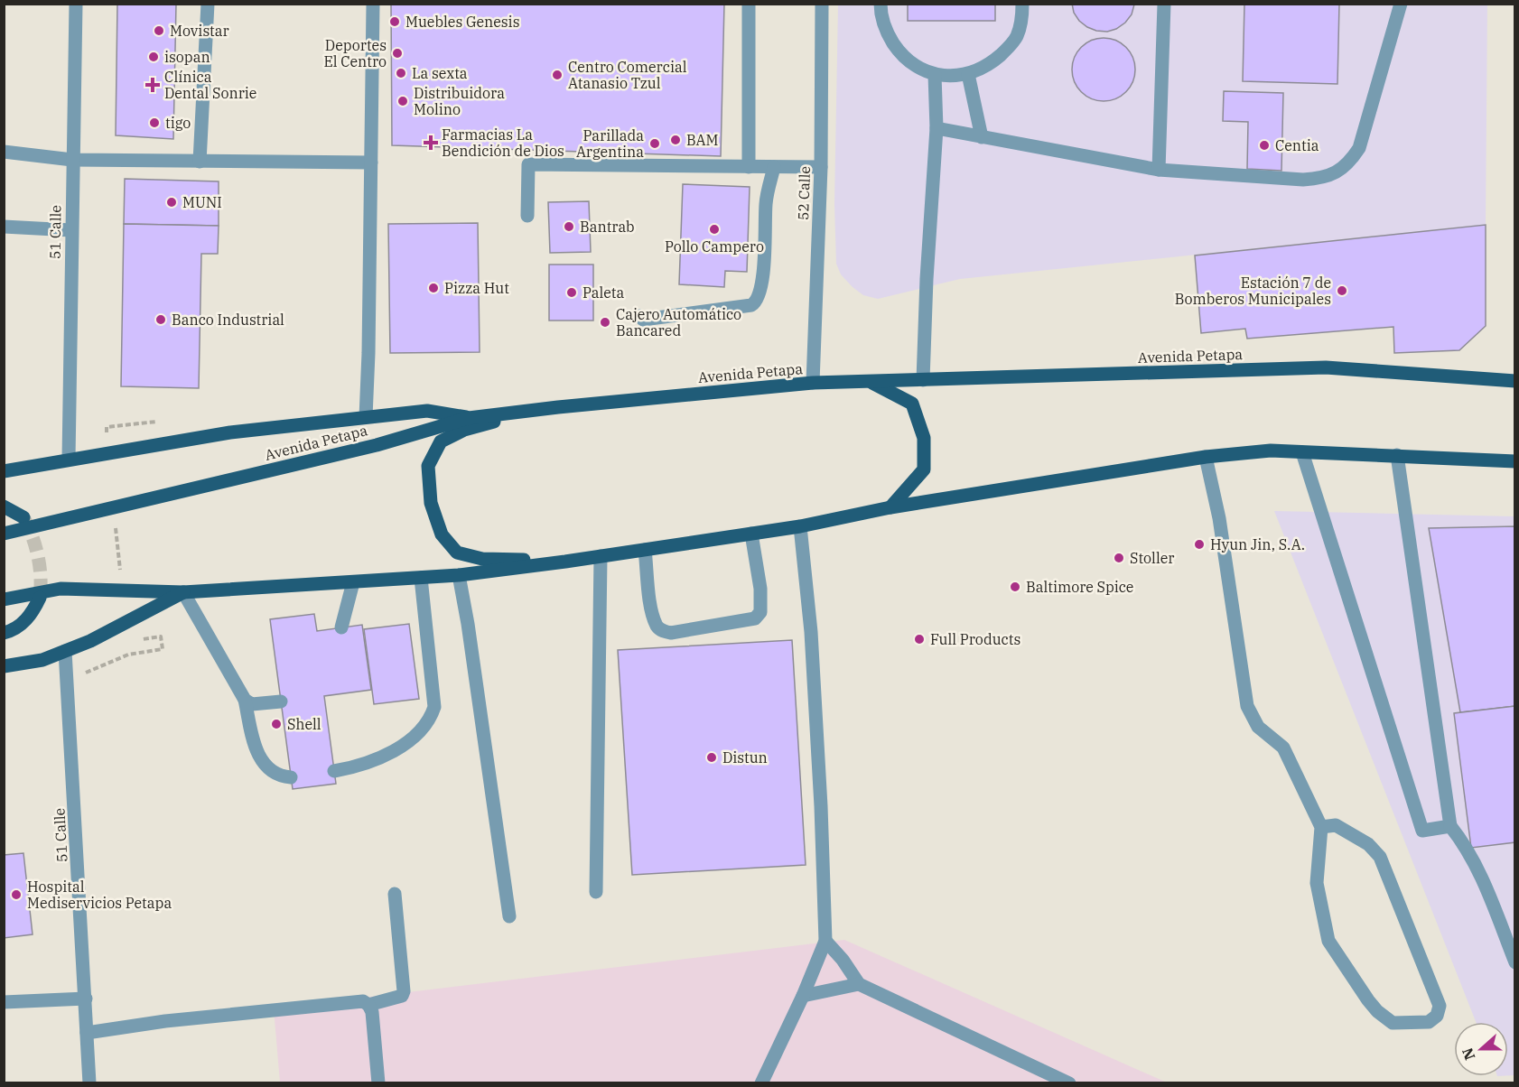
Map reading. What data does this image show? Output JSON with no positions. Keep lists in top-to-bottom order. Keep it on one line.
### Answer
{"streets":{"main road":["Avenida Petapa"],"street":["52 Calle","51 Calle"]},"crossings":[["52 Calle","Avenida Petapa"]],"places":{"other":["Muebles Genesis","Movistar","Deportes El Centro","isopan","La sexta","Centro Comercial Atanasio Tzul","Distribuidora Molino","tigo","BAM","Parillada Argentina","Centia","MUNI","Bantrab","Pollo Campero","Pizza Hut","Estación 7 de Bomberos Municipales","Paleta","Banco Industrial","Cajero Automático Bancared","Hyun Jin, S.A.","Stoller","Baltimore Spice","Full Products","Shell","Distun","Hospital Mediservicios Petapa"],"health":["Clínica Dental Sonrie","Farmacias La Bendición de Dios"]},"north":"left"}
